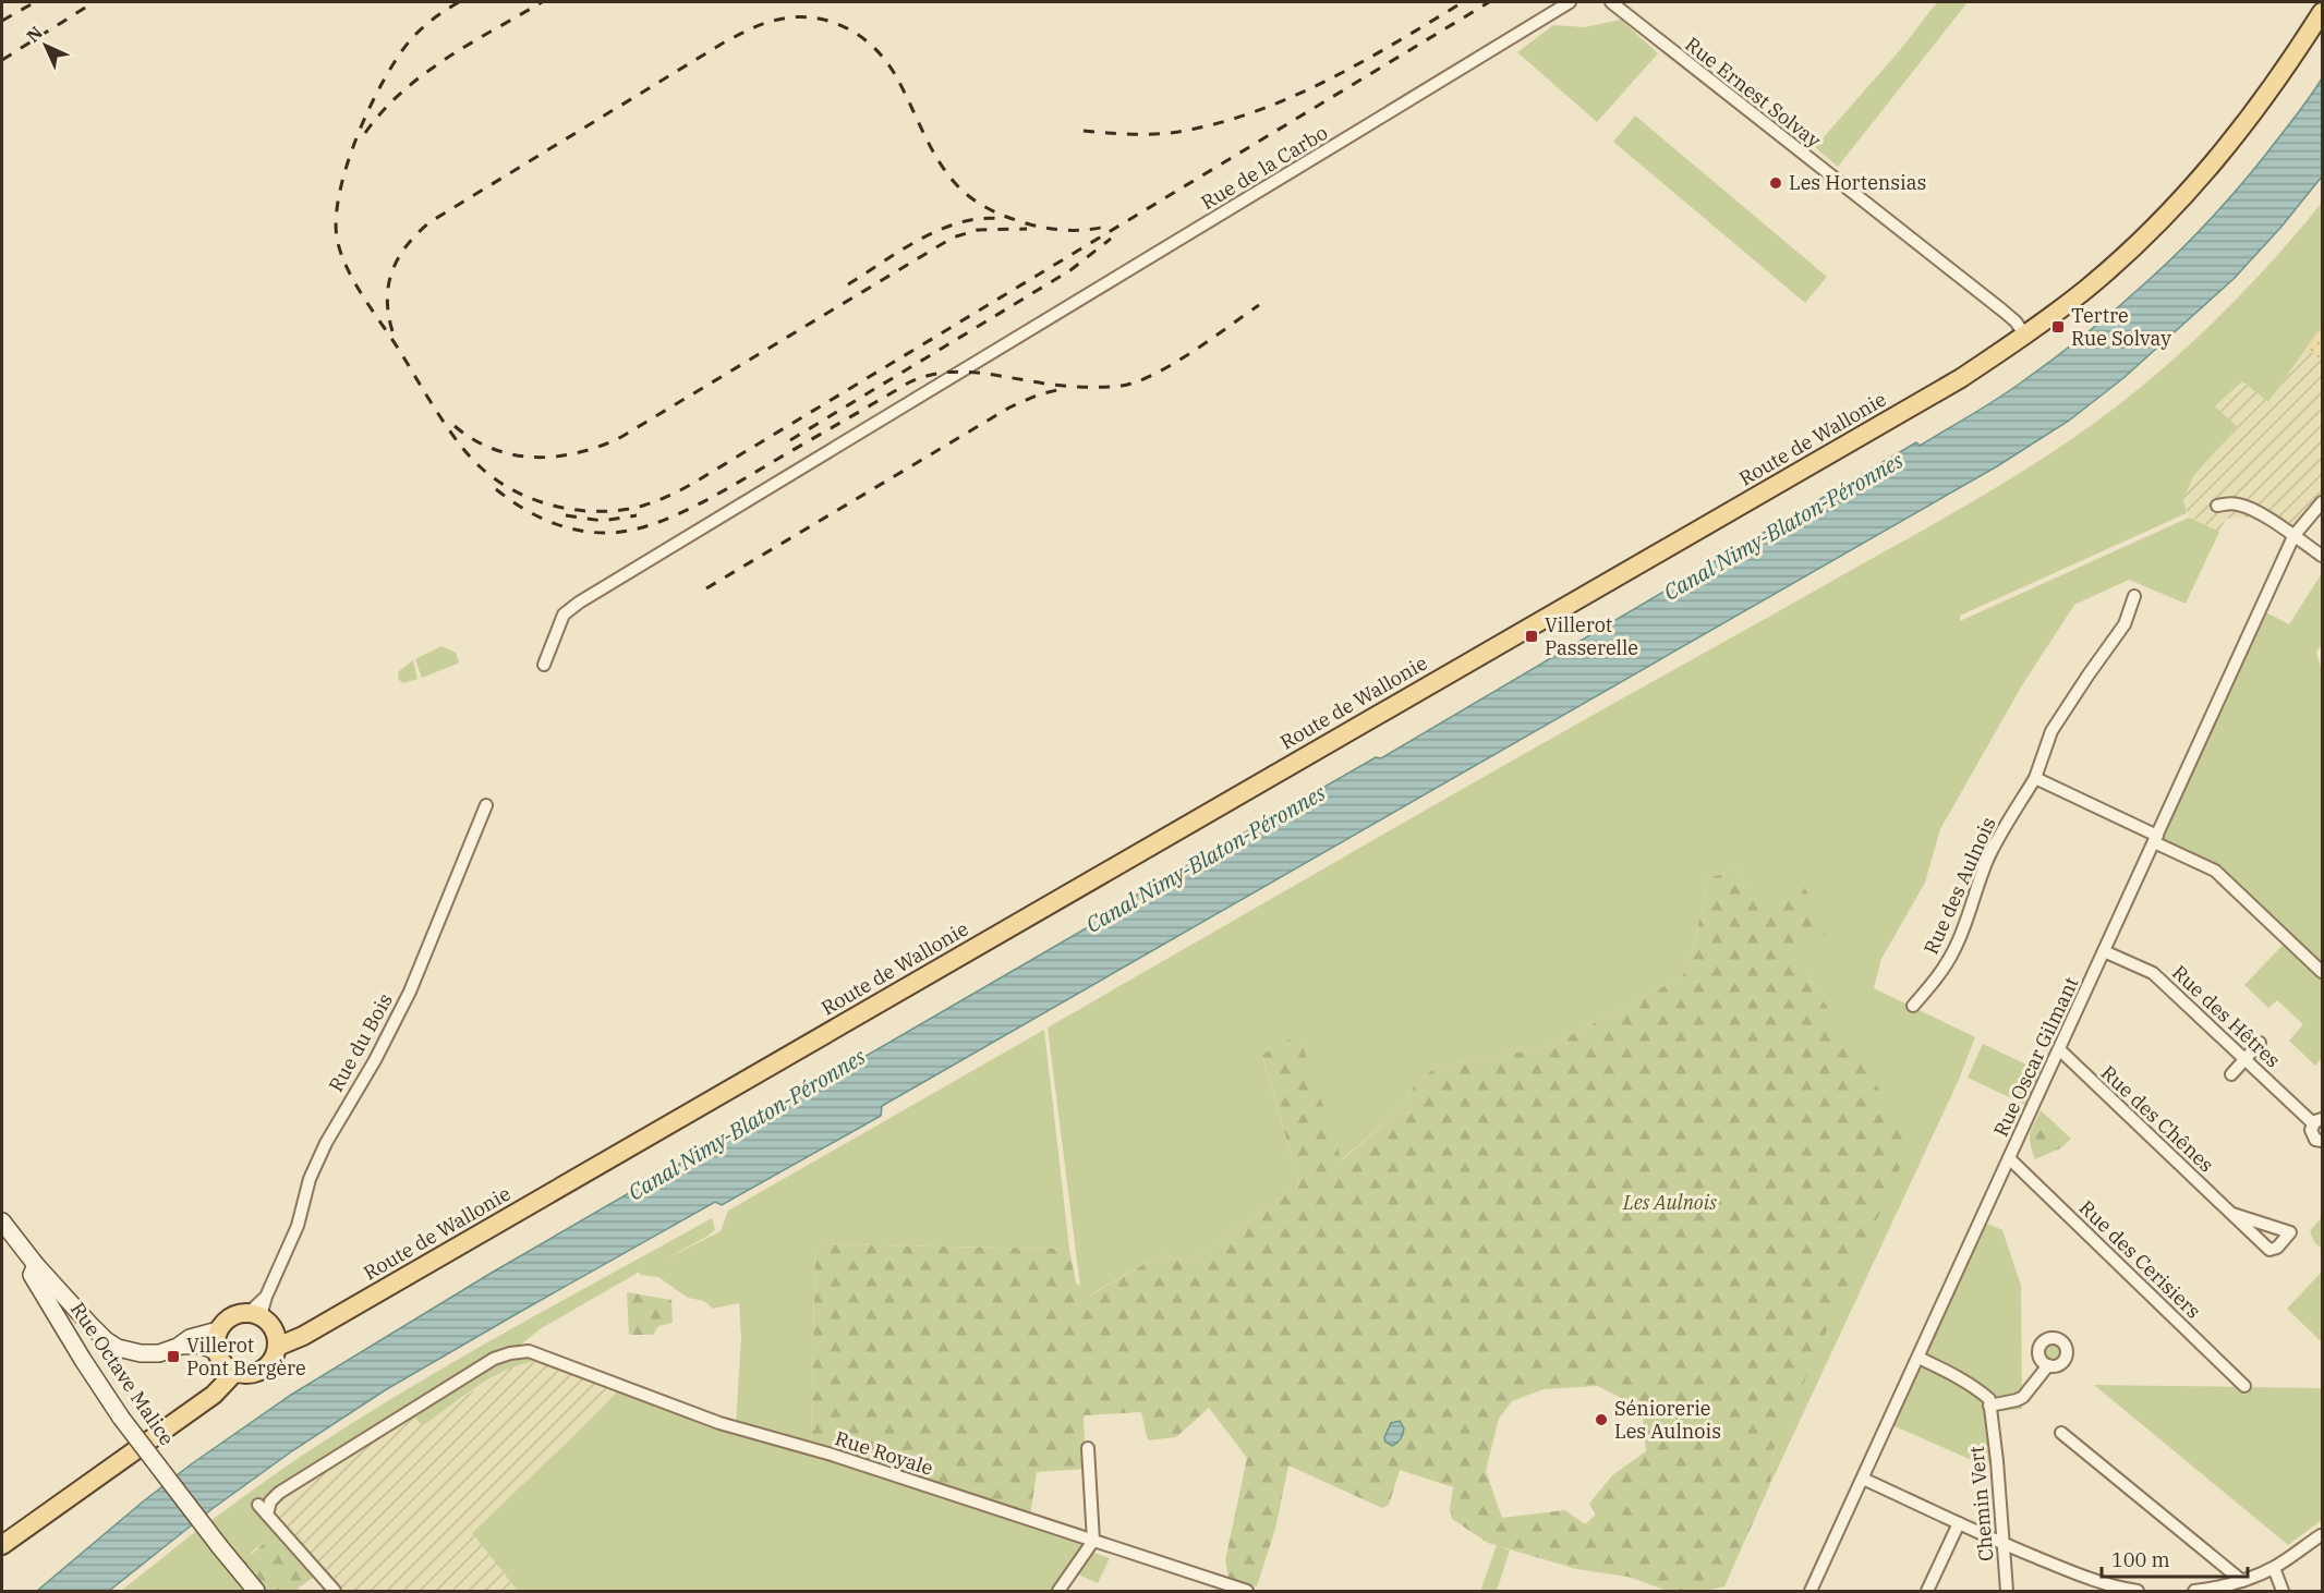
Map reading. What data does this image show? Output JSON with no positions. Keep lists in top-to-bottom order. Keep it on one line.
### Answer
{"streets":{"main road":["Route de Wallonie"],"street":["Rue Ernest Solvay","Rue de la Carbo","Rue des Aulnois","Rue des Hêtres","Rue du Bois","Rue Oscar Gilmant","Rue des Chênes","Rue des Cerisiers","Rue Octave Malice","Rue Royale","Chemin Vert"]},"crossings":[["Rue Ernest Solvay","Route de Wallonie"],["Route de Wallonie","Rue du Bois"],["Rue des Hêtres","Rue Oscar Gilmant"],["Rue Oscar Gilmant","Rue des Chênes"],["Rue Oscar Gilmant","Rue des Cerisiers"]],"water":["Canal Nimy-Blaton-Péronnes"],"parks":["Les Aulnois"],"places":{"other":["Les Hortensias","Séniorerie Les Aulnois"],"transit":["Tertre Rue Solvay","Villerot Passerelle","Villerot Pont Bergère"]},"scale_bar":"100 m","north":"top left"}
